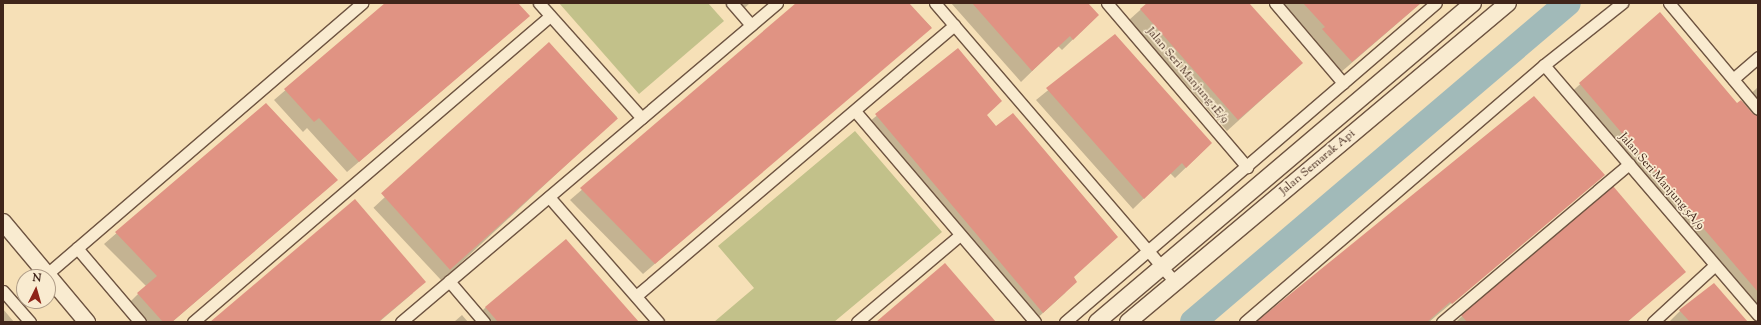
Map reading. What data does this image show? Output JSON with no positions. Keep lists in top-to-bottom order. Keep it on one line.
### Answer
{"streets":{"street":["Jalan Seri Manjung 1E/9","Jalan Semarak Api","Jalan Seri Manjung 5A/9"]},"north":"top"}
